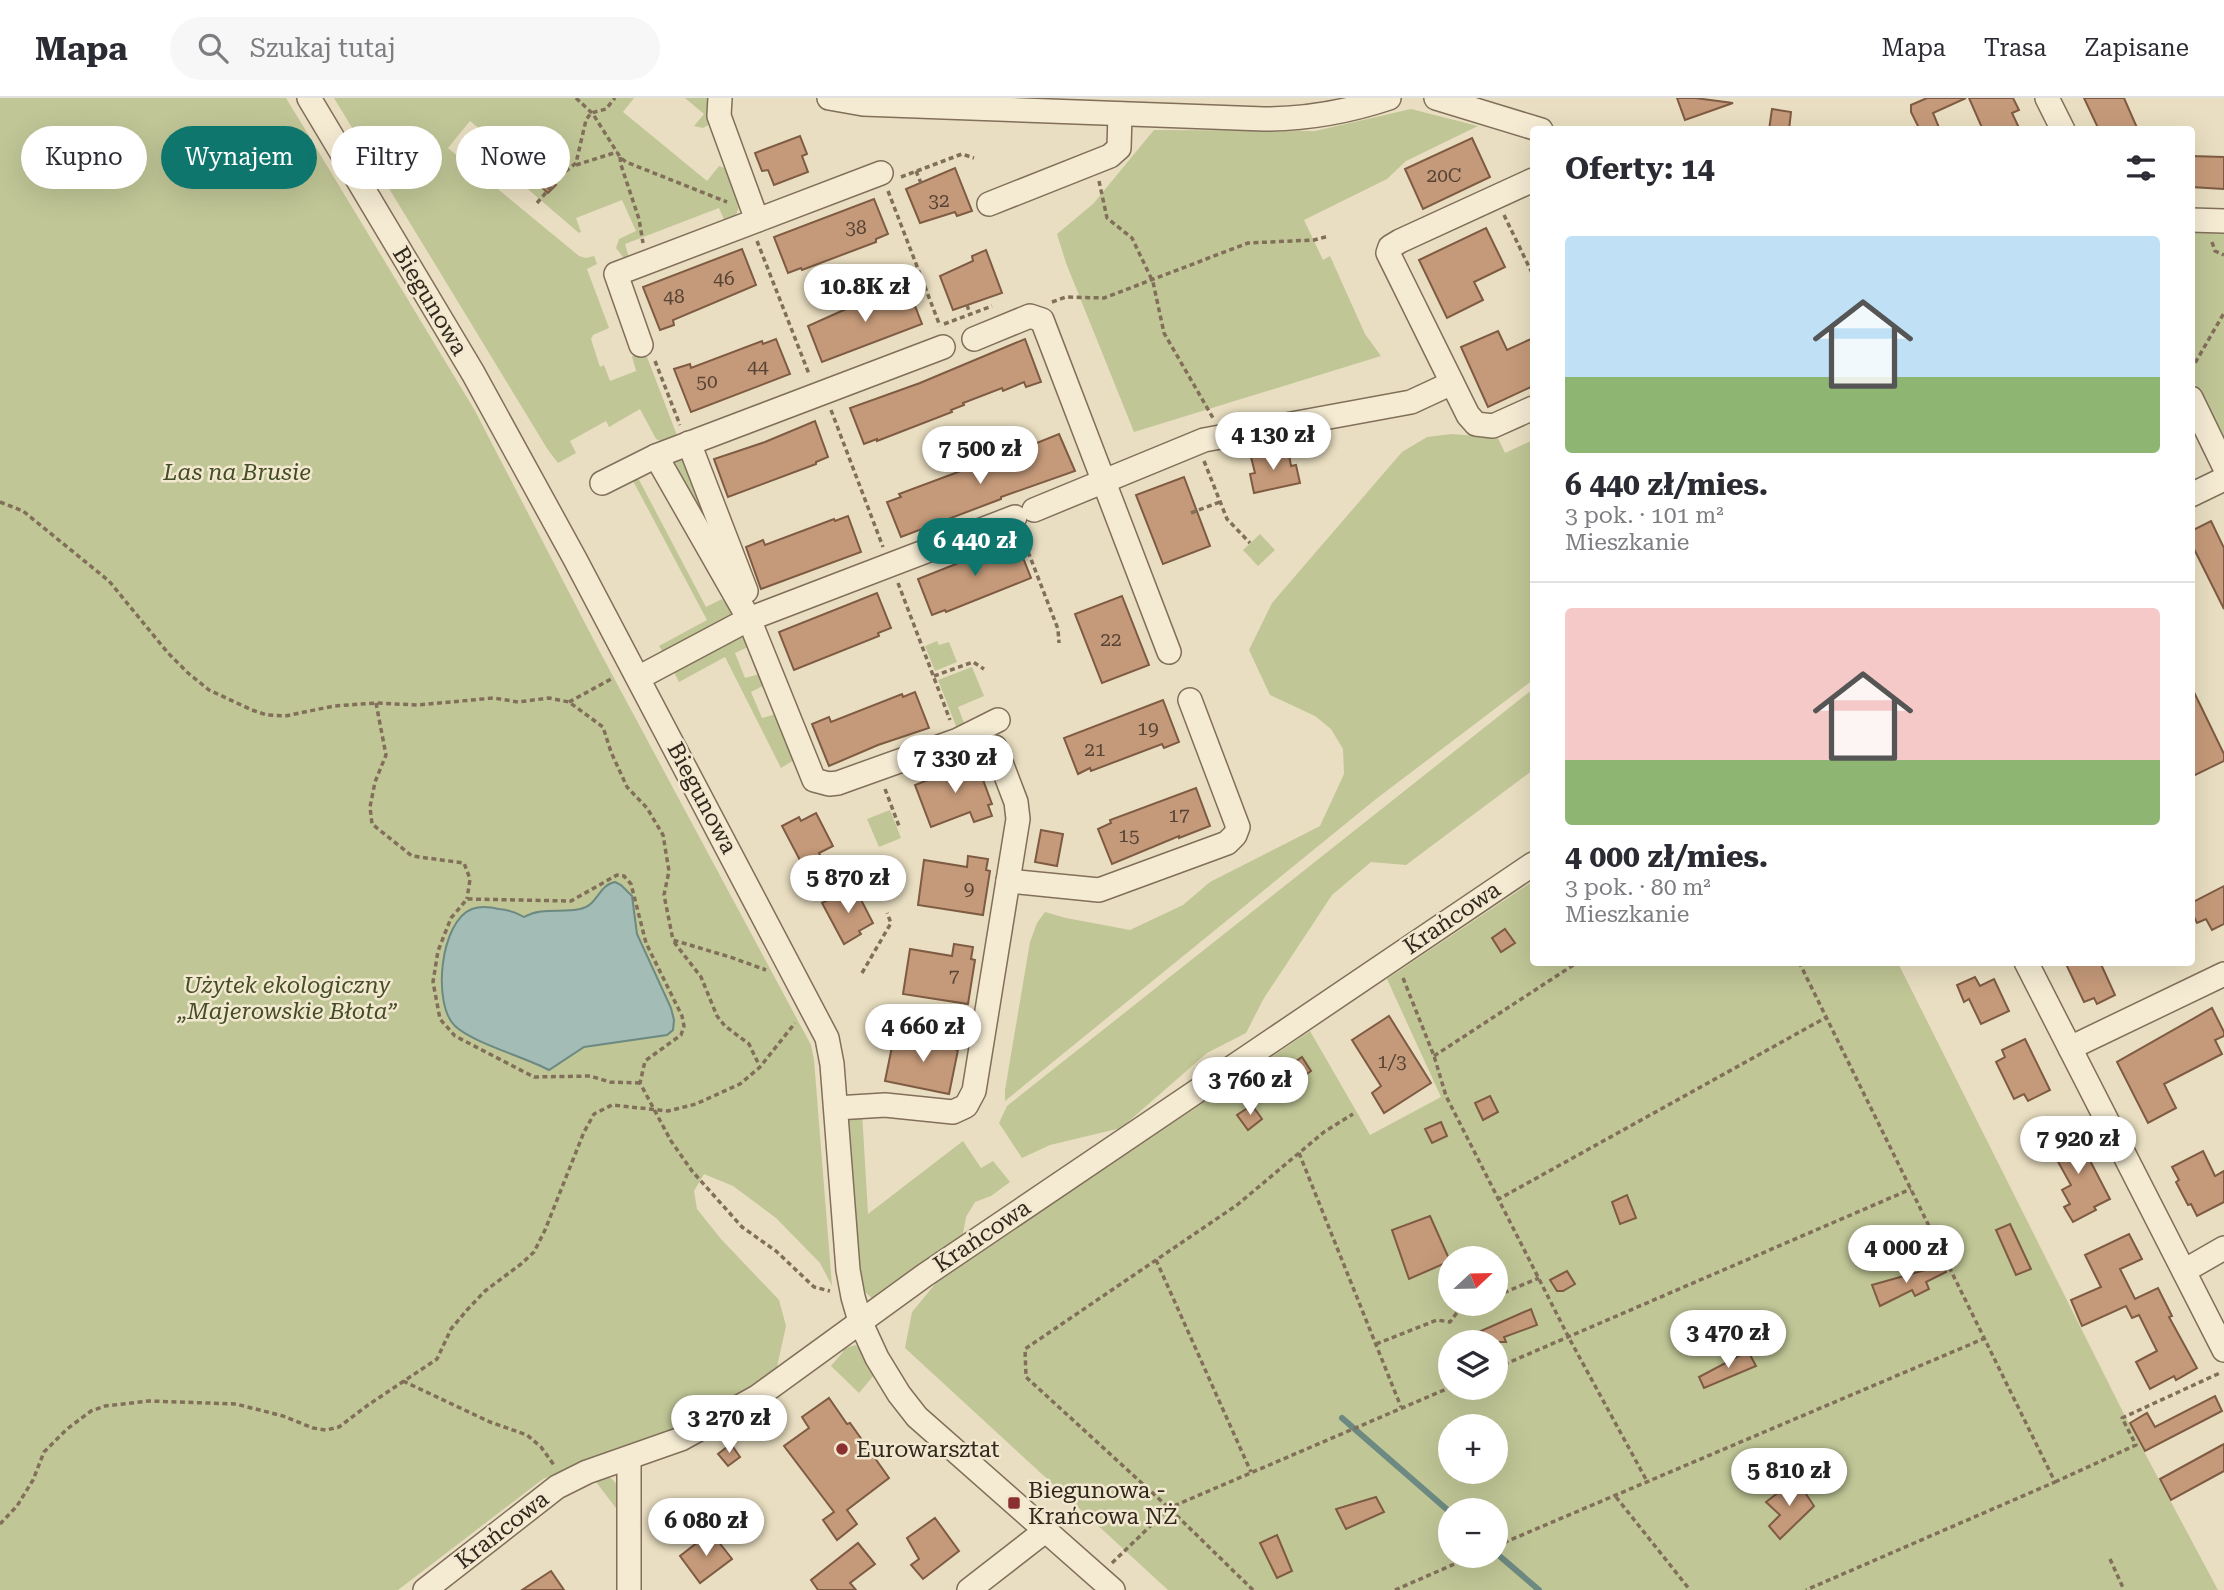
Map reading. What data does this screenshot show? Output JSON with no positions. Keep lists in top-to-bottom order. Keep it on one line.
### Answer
{"streets":{"street":["Biegunowa","Krańcowa"]},"crossings":[["Biegunowa","Krańcowa"]],"parks":["Las na Brusie","Użytek ekologiczny „Majerowskie Błota”"],"places":{"other":["Eurowarsztat"],"transit":["Biegunowa - Krańcowa NŻ"]},"house_numbers":["20C","32","38","46","48","44","50","22","19","21","17","15","9","7","1/3"],"north":"right","page":{"header":"Mapa","search":"Szukaj tutaj","nav":["Mapa","Trasa","Zapisane"],"chip":["Kupno","Wynajem","Filtry","Nowe"],"heading":"Oferty: 14","list":[{"name":"6 440 zł/mies.","note":"3 pok. · 101 m² · Mieszkanie"},{"name":"4 000 zł/mies.","note":"3 pok. · 80 m² · Mieszkanie"}],"price":["10.8K zł","4 130 zł","7 500 zł","6 440 zł","7 330 zł","5 870 zł","4 660 zł","3 760 zł","7 920 zł","4 000 zł","3 470 zł","3 270 zł","5 810 zł","6 080 zł"],"map_buttons":["+","−"]}}
